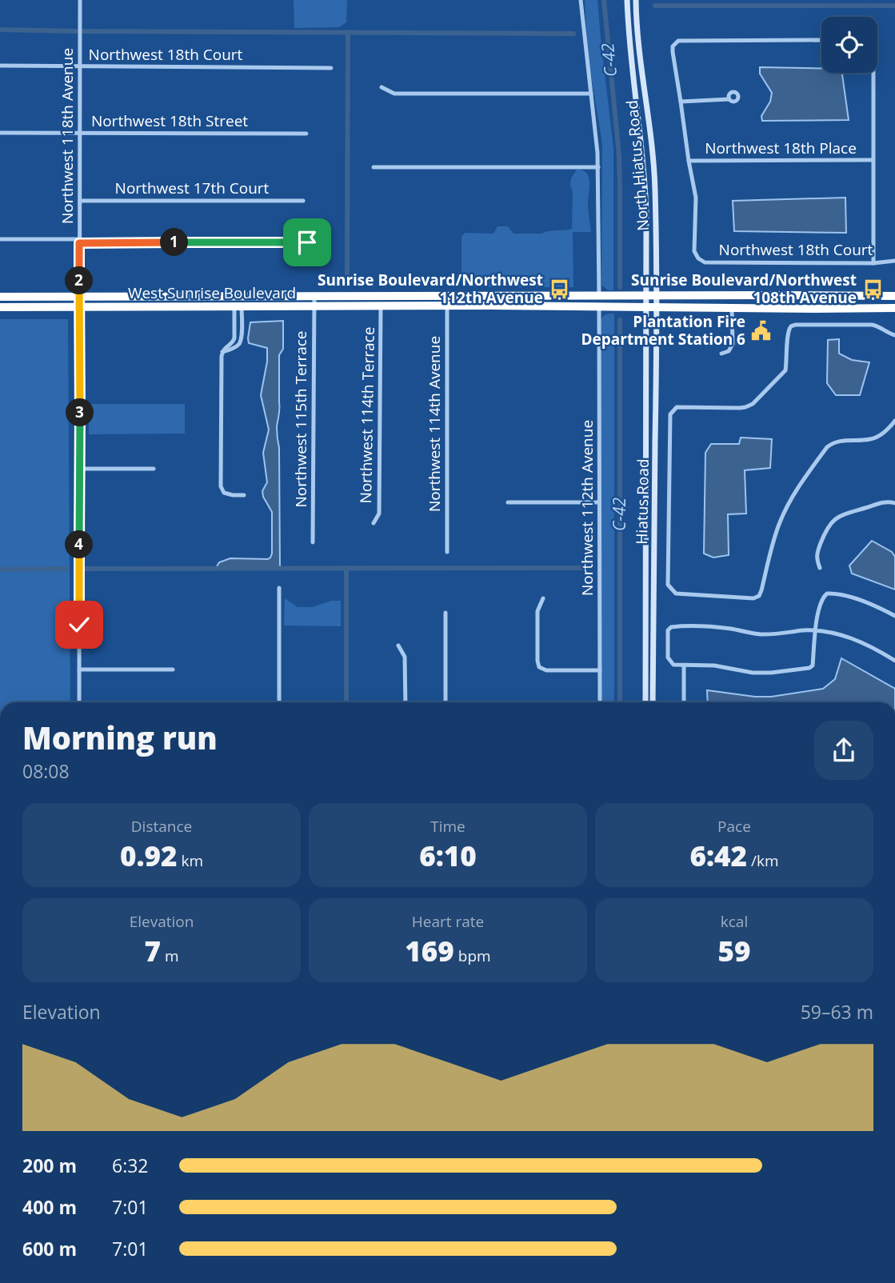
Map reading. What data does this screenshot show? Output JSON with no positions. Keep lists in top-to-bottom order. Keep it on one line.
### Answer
{"streets":{"highway":["West Sunrise Boulevard"],"main road":["North Hiatus Road","Hiatus Road"],"street":["Northwest 18th Court","Northwest 18th Street","Northwest 118th Avenue","Northwest 18th Place","Northwest 17th Court","Northwest 114th Terrace","Northwest 115th Terrace","Northwest 114th Avenue","Northwest 112th Avenue"]},"crossings":[["Northwest 18th Court","Northwest 118th Avenue"],["Northwest 18th Court","Northwest 18th Place"],["Northwest 18th Street","Northwest 118th Avenue"],["Northwest 118th Avenue","Northwest 17th Court"],["Northwest 118th Avenue","West Sunrise Boulevard"],["North Hiatus Road","West Sunrise Boulevard"],["North Hiatus Road","Hiatus Road"],["West Sunrise Boulevard","Northwest 114th Terrace"],["West Sunrise Boulevard","Northwest 115th Terrace"],["West Sunrise Boulevard","Northwest 114th Avenue"],["West Sunrise Boulevard","Hiatus Road"],["West Sunrise Boulevard","Northwest 112th Avenue"]],"water":["C-42"],"places":{"bus stop":["Sunrise Boulevard/Northwest 112th Avenue","Sunrise Boulevard/Northwest 108th Avenue"],"public building":["Plantation Fire Department Station 6"]},"page":{"pins":["1","2","3","4"],"heading":["Morning run","08:08"],"stats":[["Distance","0.92 km"],["Time","6:10"],["Pace","6:42 /km"],["Elevation","7 m"],["Heart rate","169 bpm"],["kcal","59"]],"chart":["Elevation","59–63 m"],"list":[{"name":"200 m","note":"6:32"},{"name":"400 m","note":"7:01"},{"name":"600 m","note":"7:01"}]}}
